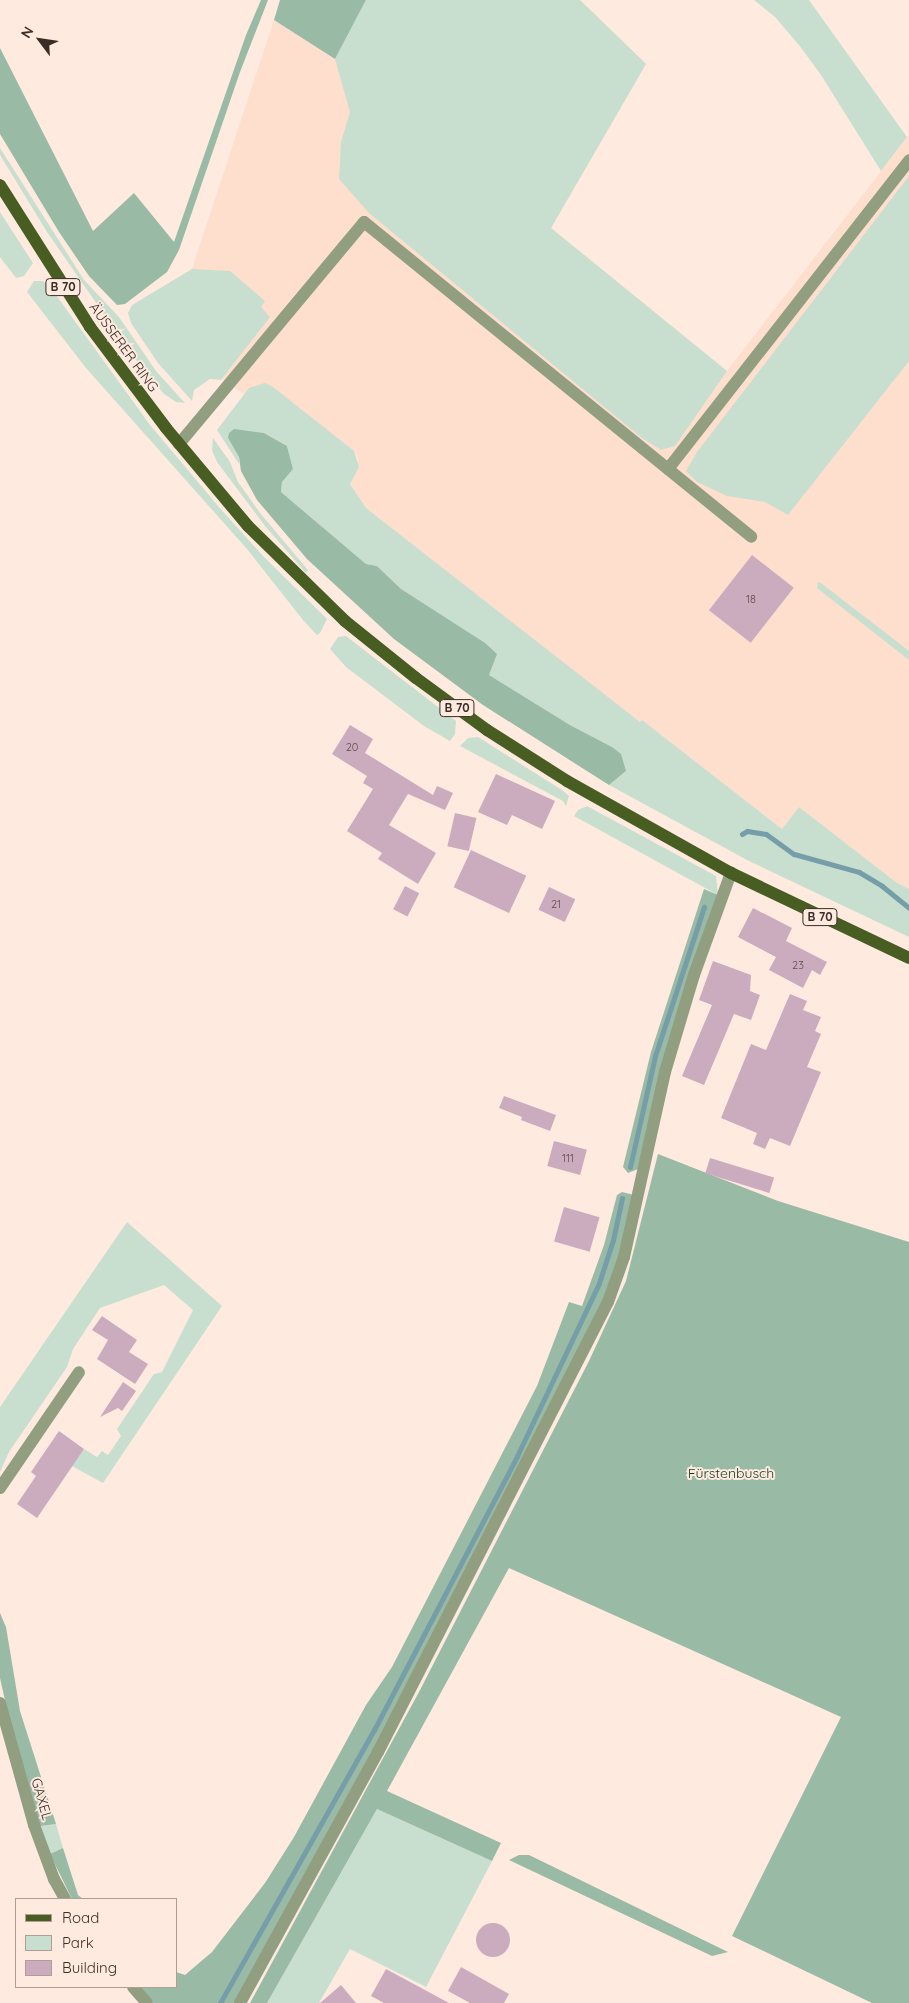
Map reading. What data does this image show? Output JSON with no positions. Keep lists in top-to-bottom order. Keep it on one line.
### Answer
{"streets":{"main road":["B 70","ÄUSSERER RING"],"street":["GAXEL"]},"crossings":[["B 70","ÄUSSERER RING"]],"parks":["Fürstenbusch"],"house_numbers":["18","20","21","23","111"],"legend":["Road","Park","Building"],"north":"top left"}
